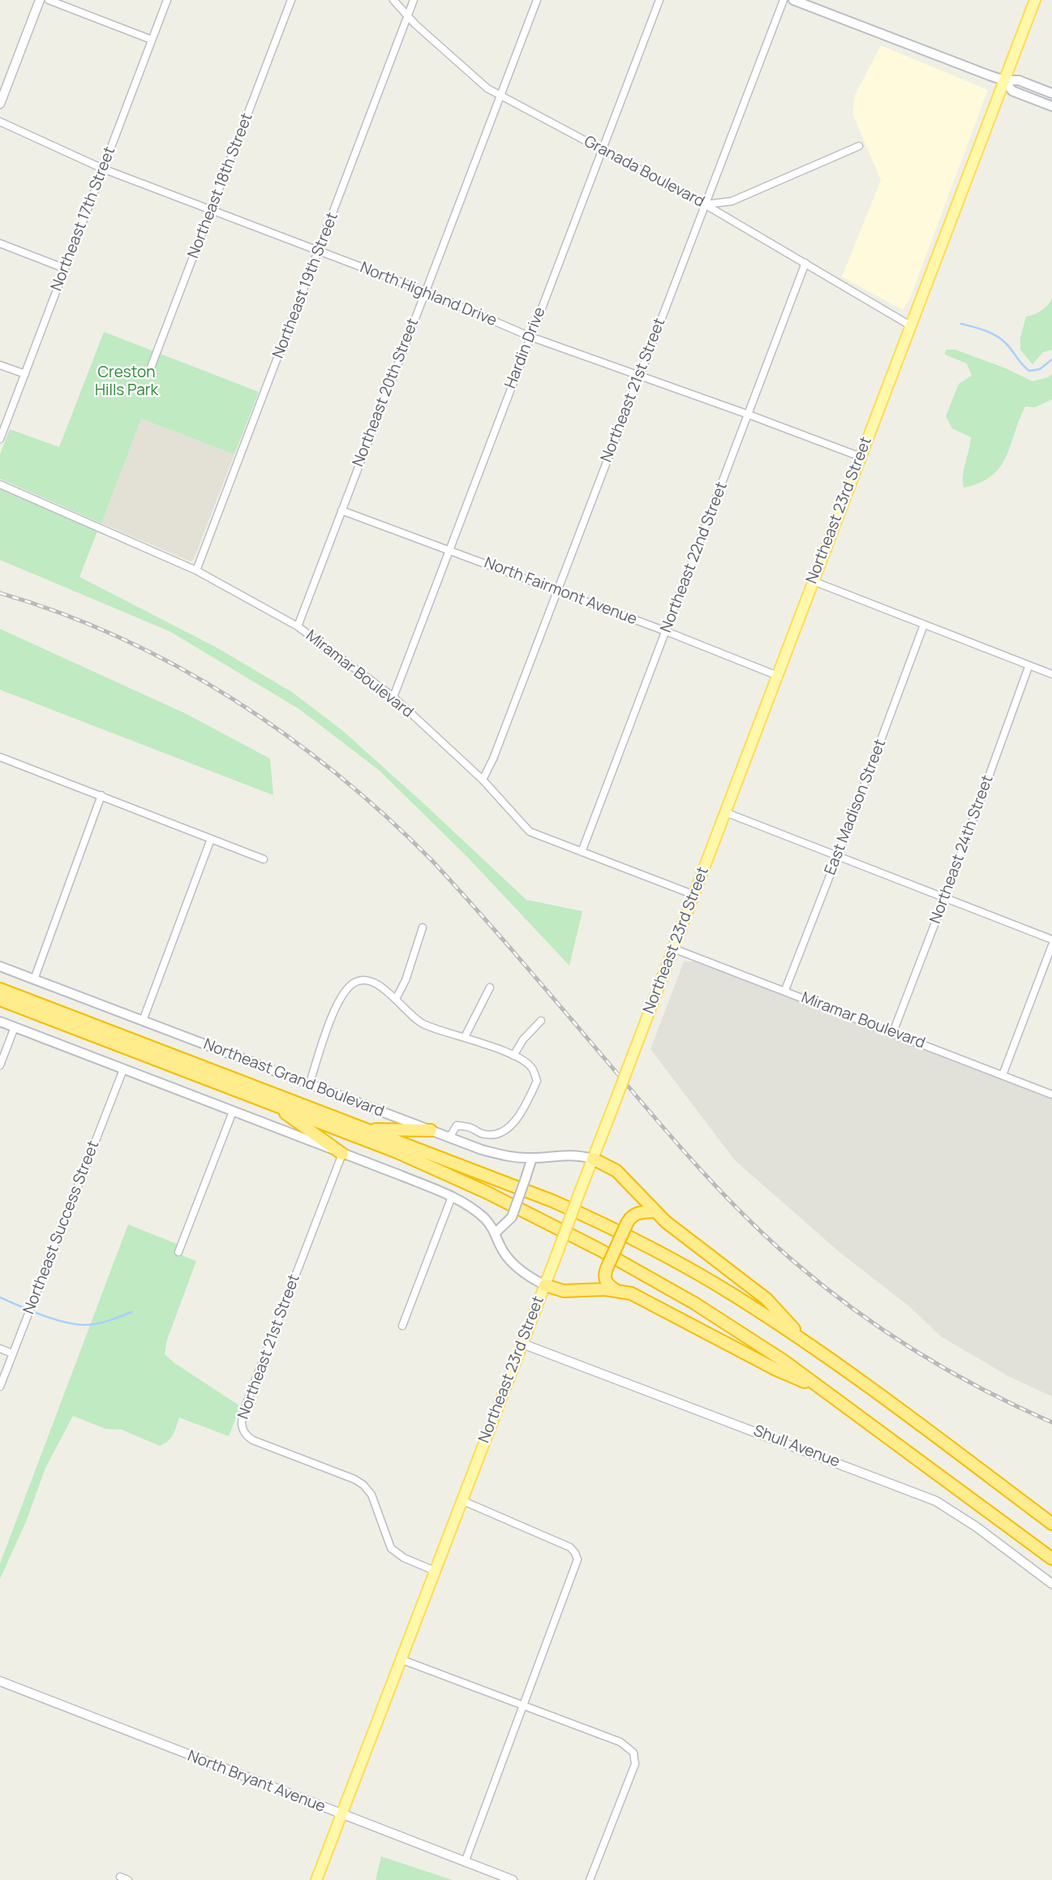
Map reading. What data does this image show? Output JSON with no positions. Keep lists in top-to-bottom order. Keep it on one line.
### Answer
{"streets":{"main road":["Northeast 23rd Street","Northeast Grand Boulevard"],"street":["Granada Boulevard","Northeast 18th Street","Northeast 17th Street","Northeast 19th Street","North Highland Drive","Hardin Drive","Northeast 21st Street","Northeast 20th Street","Northeast 22nd Street","North Fairmont Avenue","Miramar Boulevard","East Madison Street","Northeast 24th Street","Northeast Success Street","Shull Avenue","North Bryant Avenue"]},"crossings":[["Granada Boulevard","Northeast 19th Street"],["Granada Boulevard","Hardin Drive"],["Granada Boulevard","Northeast 21st Street"],["Granada Boulevard","Northeast 20th Street"],["Granada Boulevard","Northeast 23rd Street"],["Granada Boulevard","Northeast 22nd Street"],["Northeast 18th Street","North Highland Drive"],["Northeast 17th Street","North Highland Drive"],["Northeast 19th Street","North Highland Drive"],["Northeast 19th Street","Miramar Boulevard"],["North Highland Drive","Hardin Drive"],["North Highland Drive","Northeast 21st Street"],["North Highland Drive","Northeast 20th Street"],["North Highland Drive","Northeast 23rd Street"],["North Highland Drive","Northeast 22nd Street"],["Hardin Drive","North Fairmont Avenue"],["Hardin Drive","Miramar Boulevard"],["Northeast 21st Street","Northeast 23rd Street"],["Northeast 21st Street","North Fairmont Avenue"],["Northeast 21st Street","Miramar Boulevard"],["Northeast 20th Street","North Fairmont Avenue"],["Northeast 20th Street","Miramar Boulevard"],["Northeast 23rd Street","North Fairmont Avenue"],["Northeast 23rd Street","Miramar Boulevard"],["Northeast 23rd Street","Northeast Grand Boulevard"],["Northeast 23rd Street","Shull Avenue"],["Northeast 23rd Street","North Bryant Avenue"],["Northeast 22nd Street","North Fairmont Avenue"],["Northeast 22nd Street","Miramar Boulevard"],["Miramar Boulevard","East Madison Street"],["Miramar Boulevard","Northeast 24th Street"]],"parks":["Creston Hills Park"]}
